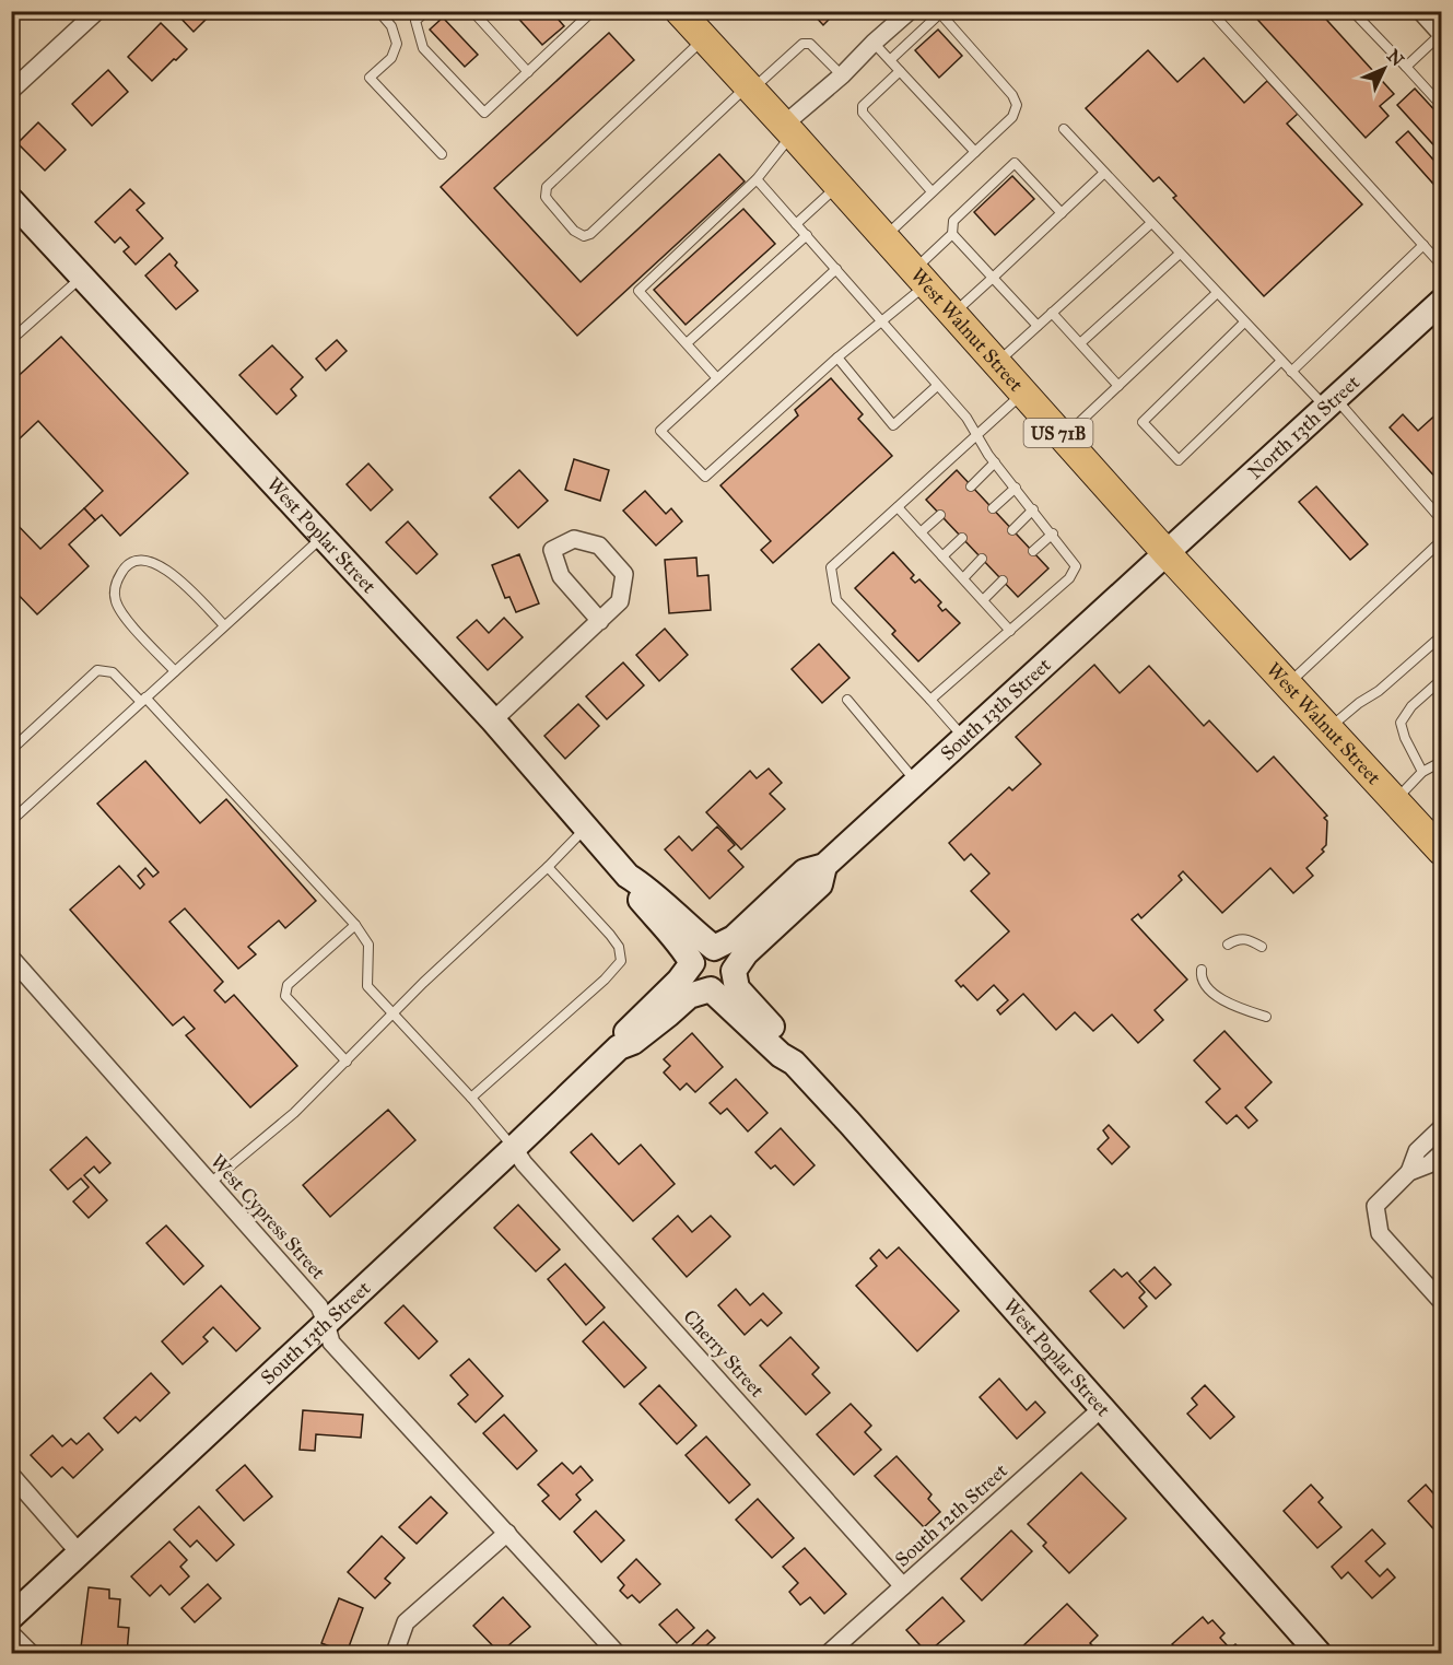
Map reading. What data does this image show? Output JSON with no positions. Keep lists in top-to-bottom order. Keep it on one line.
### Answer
{"streets":{"main road":["West Walnut Street","US 71B"],"street":["North 13th Street","West Poplar Street","South 13th Street","West Cypress Street","Cherry Street","South 12th Street"]},"crossings":[["West Walnut Street","North 13th Street"],["West Walnut Street","South 13th Street"],["North 13th Street","South 13th Street"],["West Poplar Street","South 13th Street"],["West Poplar Street","South 12th Street"],["South 13th Street","West Cypress Street"],["South 13th Street","Cherry Street"],["Cherry Street","South 12th Street"]],"north":"top right"}
